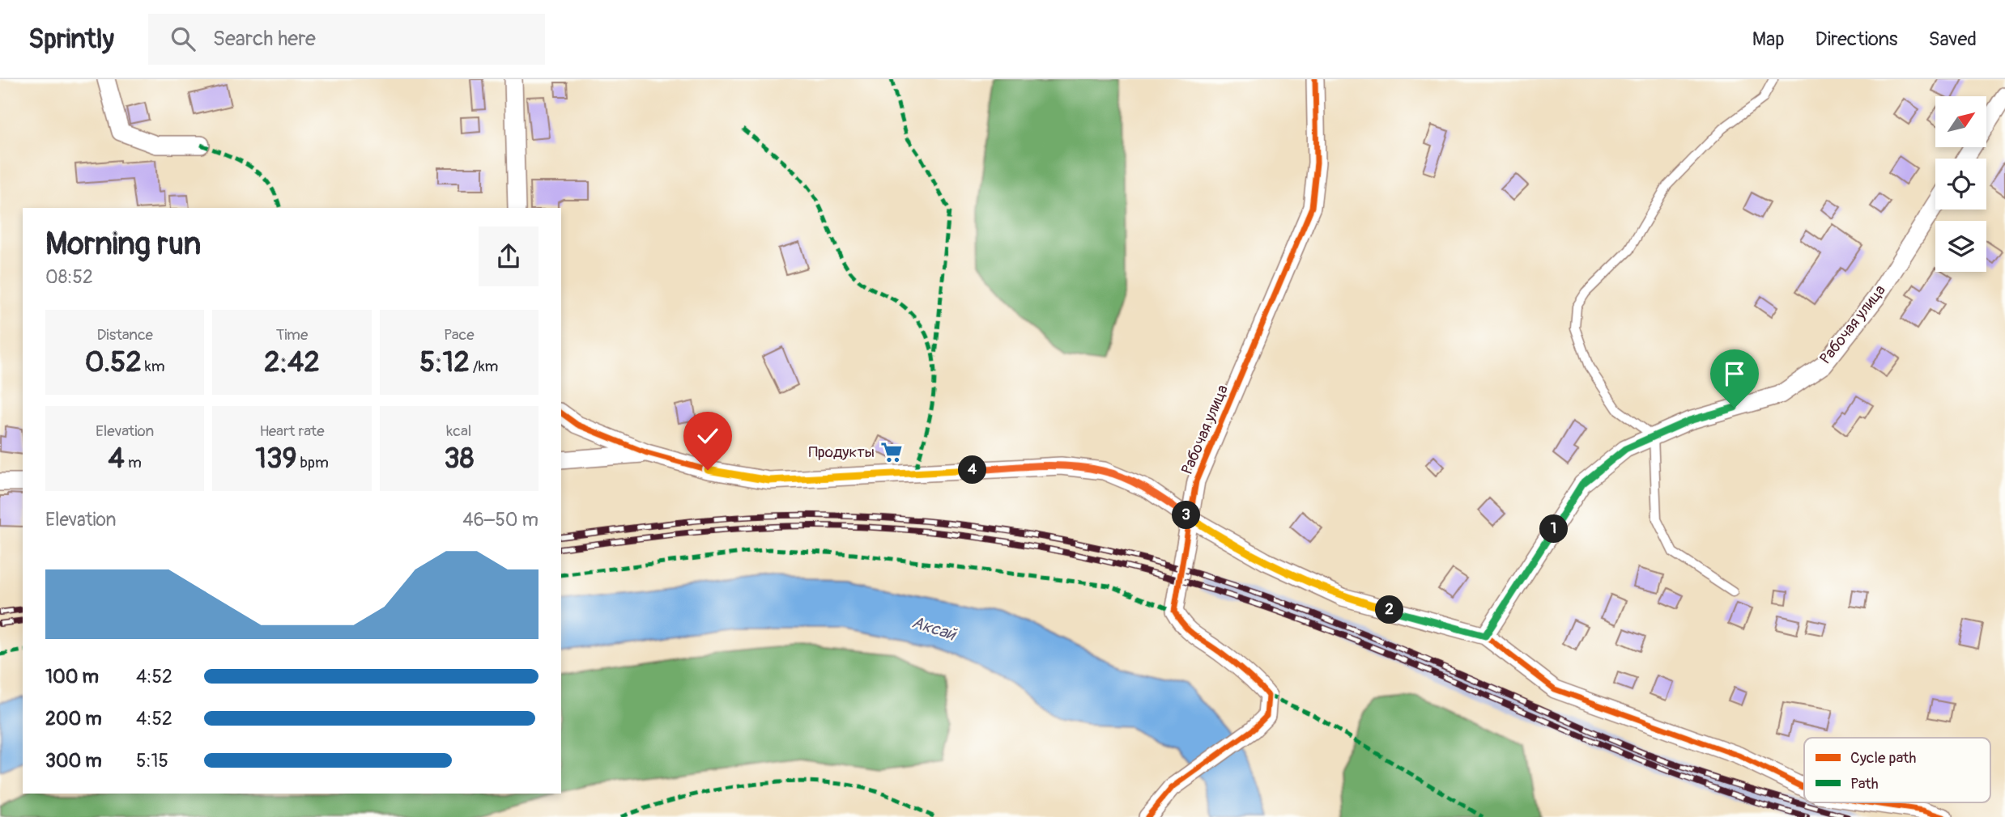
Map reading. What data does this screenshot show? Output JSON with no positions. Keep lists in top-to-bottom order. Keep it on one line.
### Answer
{"streets":{"street":["Рабочая улица"]},"water":["Аксай"],"places":{"supermarket":["Продукты"]},"legend":["Cycle path","Path"],"north":"top right","page":{"header":"Sprintly","search":"Search here","nav":["Map","Directions","Saved"],"heading":["Morning run","08:52"],"stats":[["Distance","0.52 km"],["Time","2:42"],["Pace","5:12 /km"],["Elevation","4 m"],["Heart rate","139 bpm"],["kcal","38"]],"pins":["4","3","1","2"],"chart":["Elevation","46–50 m"],"list":[{"name":"100 m","note":"4:52"},{"name":"200 m","note":"4:52"},{"name":"300 m","note":"5:15"}]}}
